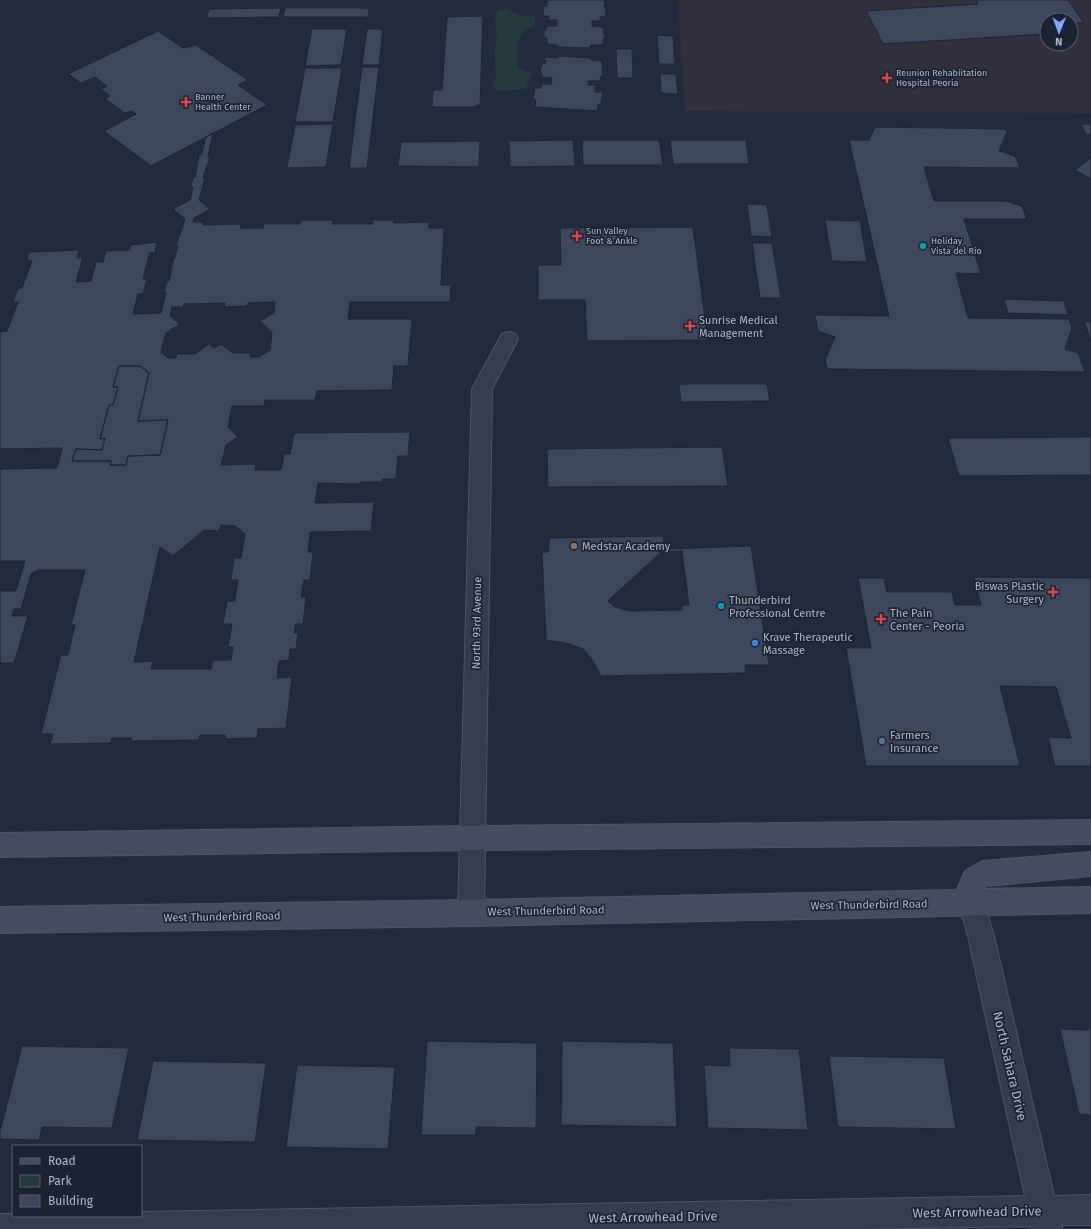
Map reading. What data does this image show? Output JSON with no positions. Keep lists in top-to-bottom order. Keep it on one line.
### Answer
{"streets":{"main road":["West Thunderbird Road"],"street":["North 93rd Avenue","North Sahara Drive","West Arrowhead Drive"]},"crossings":[["North 93rd Avenue","West Thunderbird Road"],["West Thunderbird Road","North Sahara Drive"],["North Sahara Drive","West Arrowhead Drive"]],"places":{"health":["Reunion Rehabiitation Hospital Peoria","Banner Health Center","Sun Valley Foot & Ankle","Sunrise Medical Management","Biswas Plastic Surgery","The Pain Center - Peoria"],"other":["Holiday Vista del Rio","Medstar Academy","Thunderbird Professional Centre","Krave Therapeutic Massage","Farmers Insurance"]},"legend":["Road","Park","Building"],"north":"bottom"}
